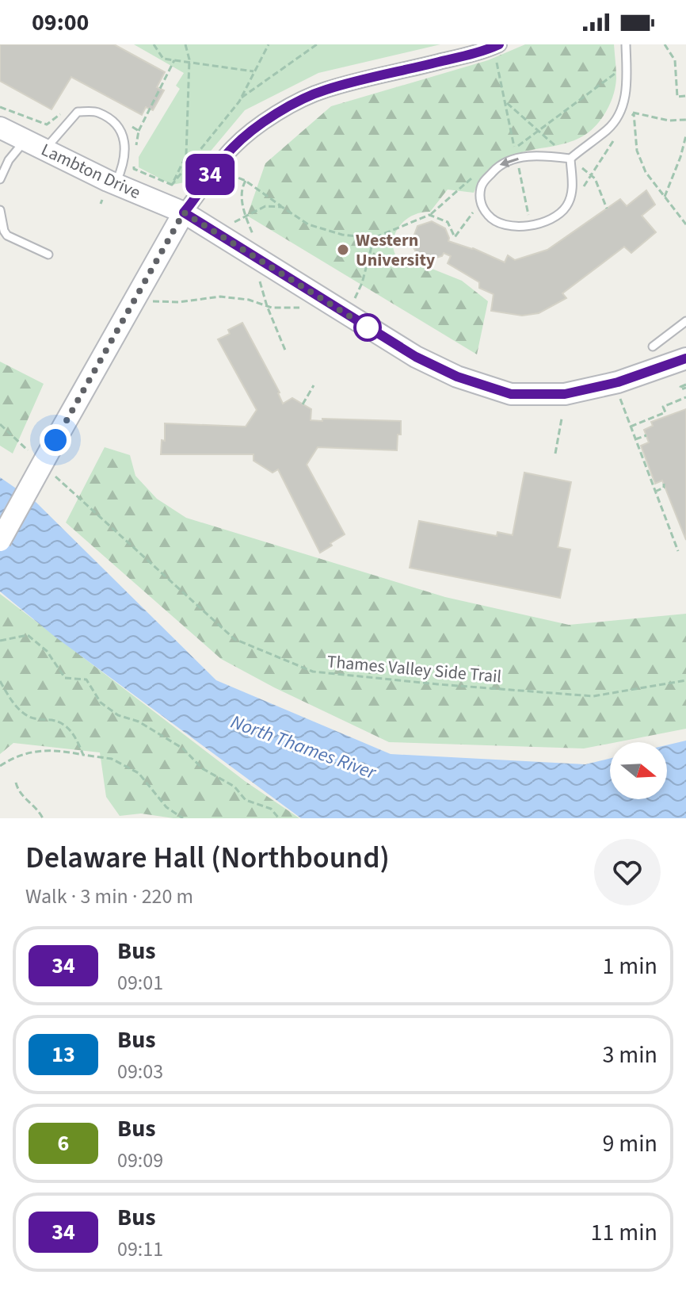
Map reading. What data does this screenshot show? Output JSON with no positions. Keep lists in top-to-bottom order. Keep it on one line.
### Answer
{"streets":{"street":["Lambton Drive"],"path":["Thames Valley Side Trail"]},"water":["North Thames River"],"places":["Western University"],"lines":["bus line 34"],"north":"right","page":{"status":"09:00","on_map":"34","heading":["Delaware Hall (Northbound)","Walk · 3 min · 220 m"],"list":[{"mark":"34","name":"Bus","note":"09:01","value":"1 min"},{"mark":"13","name":"Bus","note":"09:03","value":"3 min"},{"mark":"6","name":"Bus","note":"09:09","value":"9 min"},{"mark":"34","name":"Bus","note":"09:11","value":"11 min"}]}}
